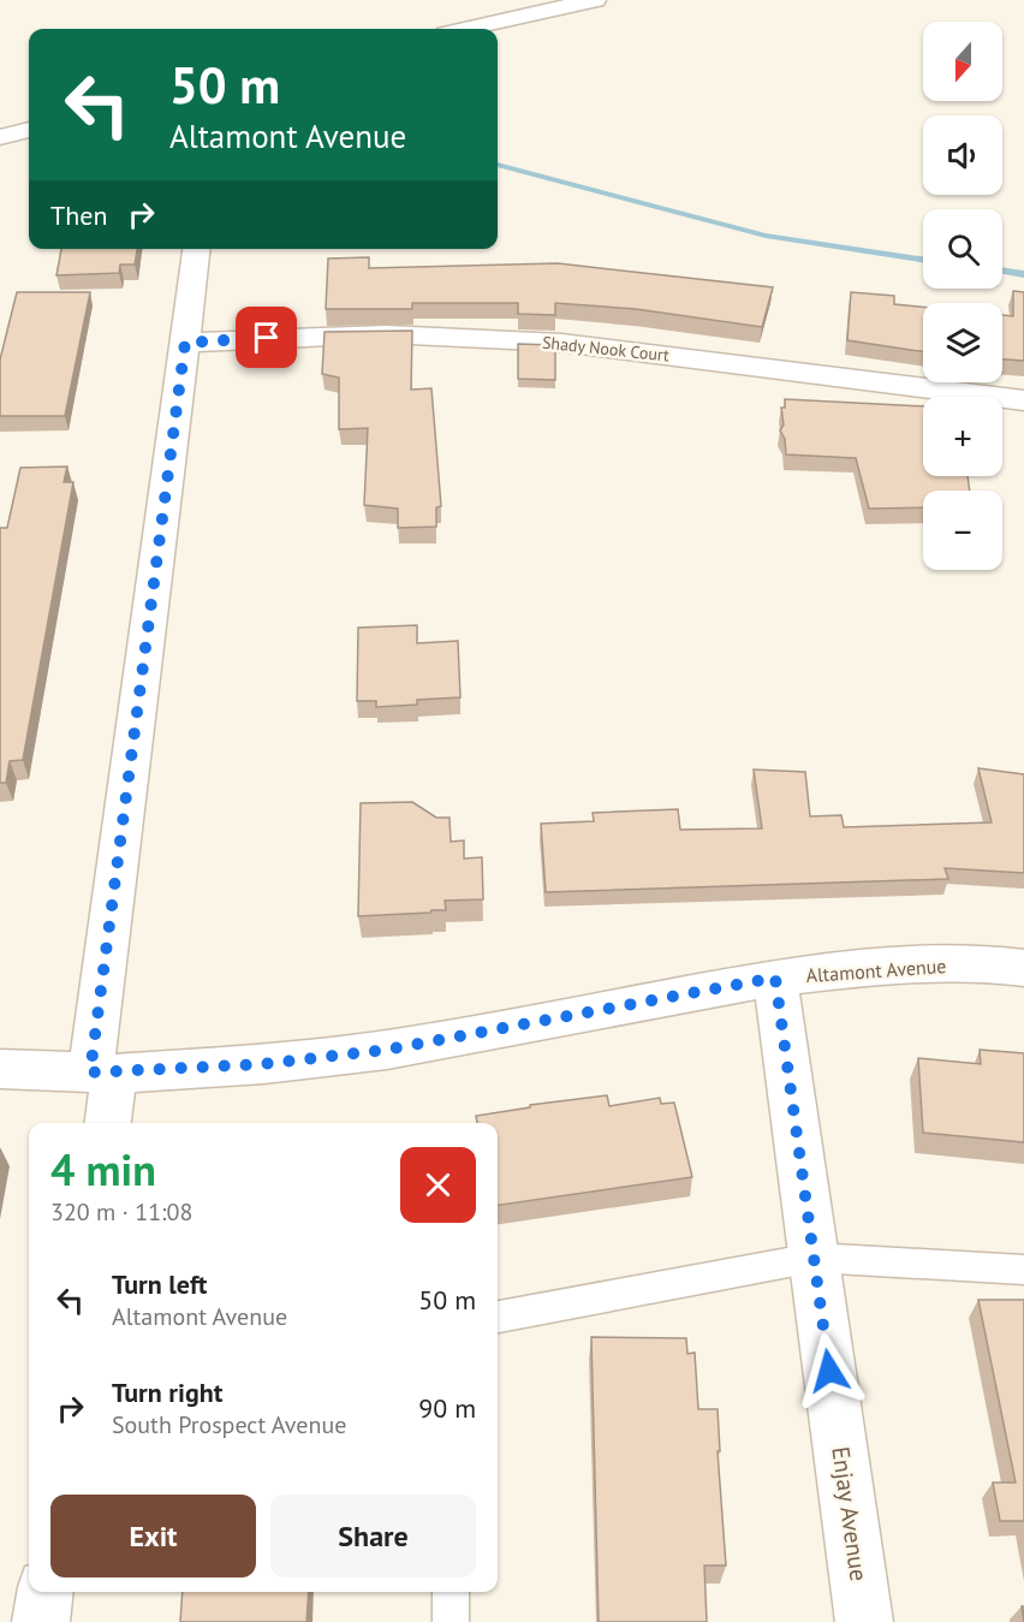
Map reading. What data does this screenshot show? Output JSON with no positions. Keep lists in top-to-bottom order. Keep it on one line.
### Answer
{"streets":{"street":["Shady Nook Court","Altamont Avenue","Enjay Avenue"]},"crossings":[["Altamont Avenue","Enjay Avenue"]],"north":"bottom","page":{"map_buttons":["+","−"],"turn":["50 m","Altamont Avenue"],"then":"Then","heading":["4 min","320 m · 11:08"],"list":[{"name":"Turn left","note":"Altamont Avenue","value":"50 m"},{"name":"Turn right","note":"South Prospect Avenue","value":"90 m"}],"buttons":["Exit","Share"]}}
